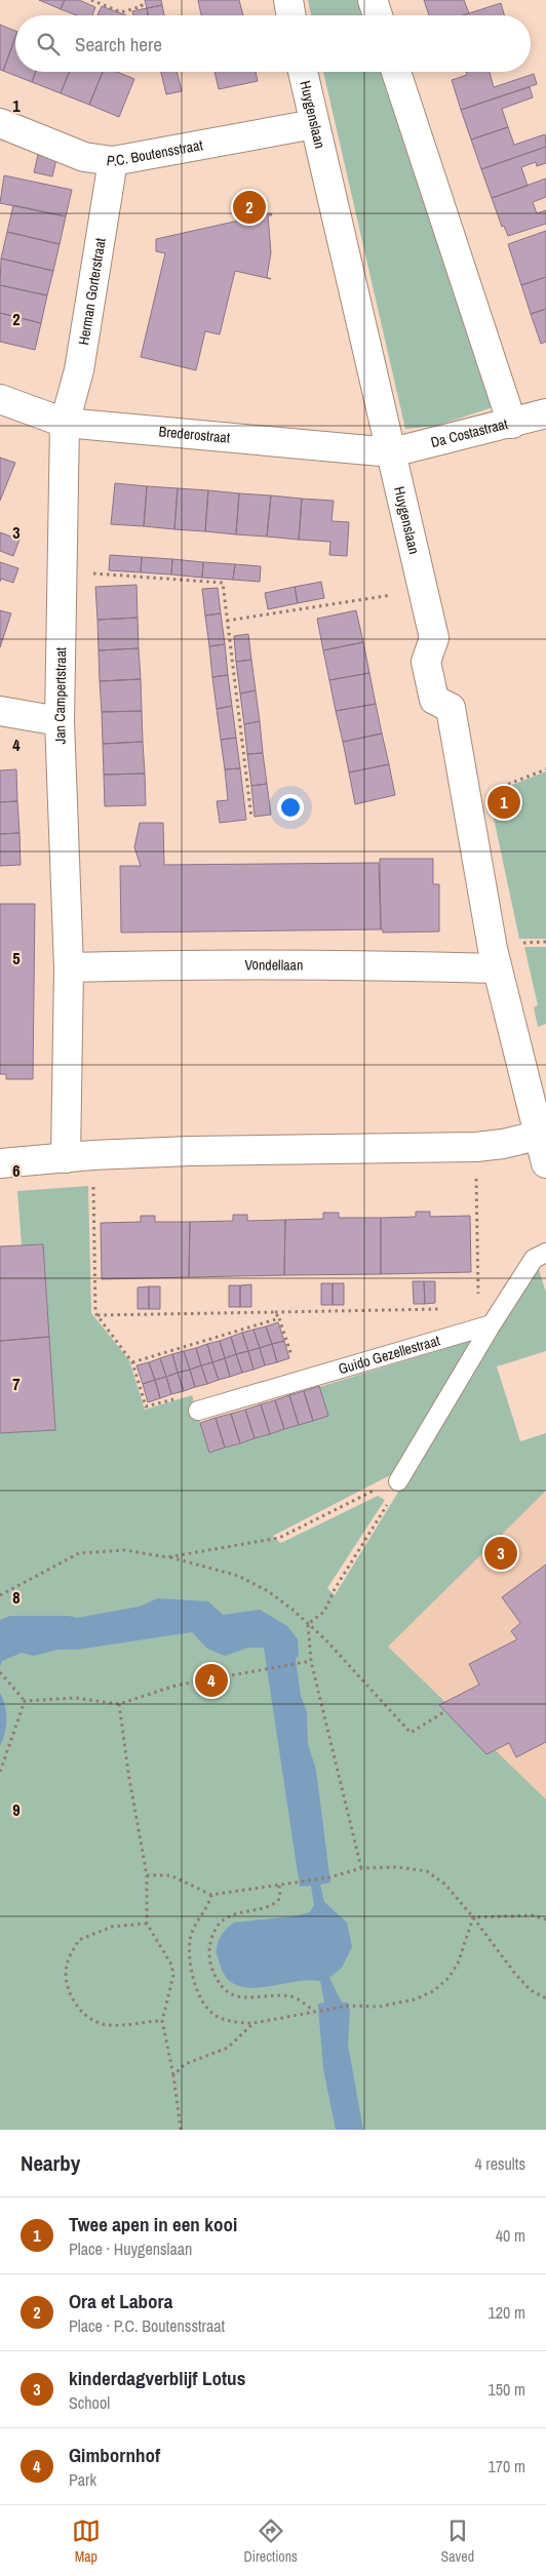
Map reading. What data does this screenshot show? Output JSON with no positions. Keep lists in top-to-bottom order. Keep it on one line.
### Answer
{"streets":{"street":["Huygenslaan","P.C. Boutensstraat","Herman Gorterstraat","Da Costastraat","Brederostraat","Jan Campertstraat","Vondellaan"],"lane":["Guido Gezellestraat"]},"crossings":[["Huygenslaan","P.C. Boutensstraat"],["Huygenslaan","Da Costastraat"],["Huygenslaan","Brederostraat"],["Huygenslaan","Vondellaan"],["P.C. Boutensstraat","Herman Gorterstraat"],["Herman Gorterstraat","Brederostraat"],["Herman Gorterstraat","Jan Campertstraat"],["Da Costastraat","Brederostraat"],["Brederostraat","Jan Campertstraat"],["Jan Campertstraat","Vondellaan"]],"page":{"search":"Search here","pins":["2","1","3","4"],"heading":["Nearby","4 results"],"list":[{"mark":"1","name":"Twee apen in een kooi","note":"Place · Huygenslaan","value":"40 m"},{"mark":"2","name":"Ora et Labora","note":"Place · P.C. Boutensstraat","value":"120 m"},{"mark":"3","name":"kinderdagverblijf Lotus","note":"School","value":"150 m"},{"mark":"4","name":"Gimbornhof","note":"Park","value":"170 m"}],"nav":["Map","Directions","Saved"]},"grid":{"rows":["1","2","3","4","5","6","7","8","9"]}}
